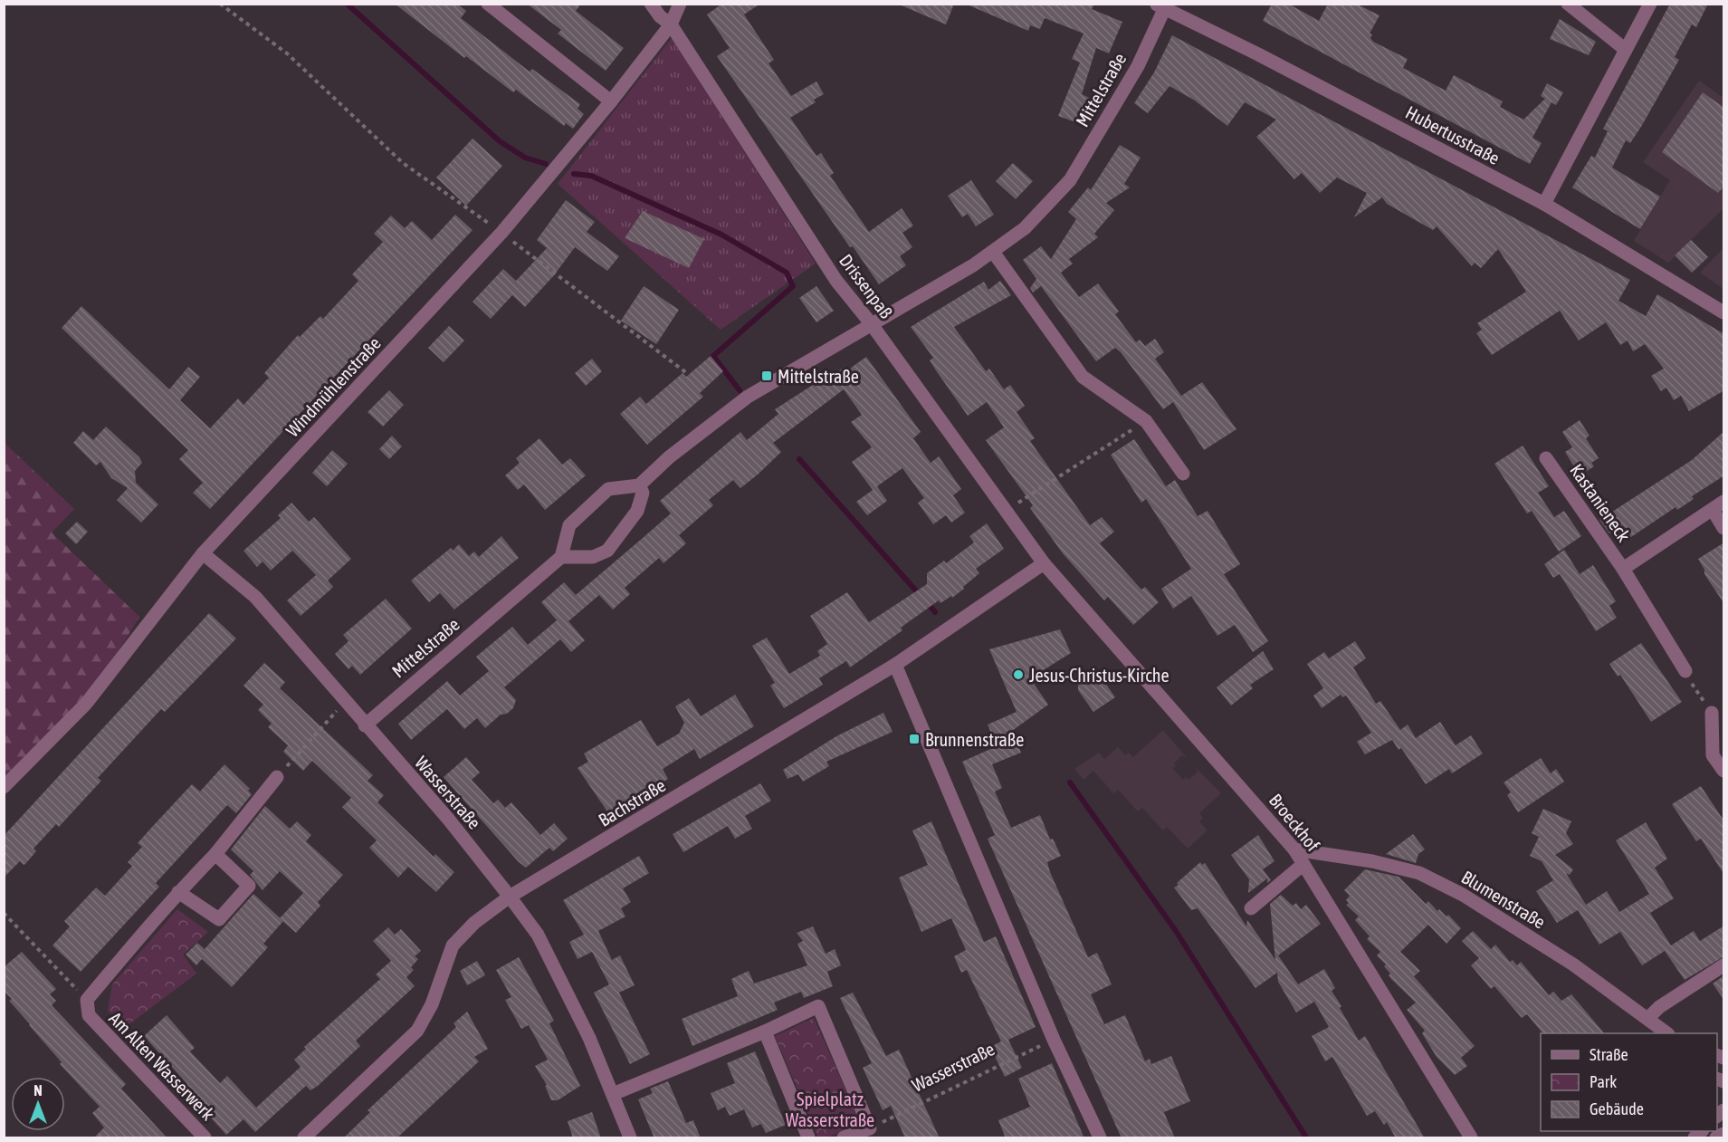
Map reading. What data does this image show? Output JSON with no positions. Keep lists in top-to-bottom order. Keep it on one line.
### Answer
{"streets":{"street":["Mittelstraße","Hubertusstraße","Drissenpaß","Windmühlenstraße","Kastanieneck","Wasserstraße","Bachstraße","Broeckhof","Blumenstraße","Am Alten Wasserwerk"]},"crossings":[["Mittelstraße","Hubertusstraße"],["Mittelstraße","Drissenpaß"],["Mittelstraße","Wasserstraße"],["Drissenpaß","Windmühlenstraße"],["Drissenpaß","Bachstraße"],["Drissenpaß","Broeckhof"],["Windmühlenstraße","Wasserstraße"],["Wasserstraße","Bachstraße"],["Bachstraße","Broeckhof"],["Broeckhof","Blumenstraße"]],"parks":["Spielplatz Wasserstraße"],"places":{"transit":["Mittelstraße","Brunnenstraße"],"other":["Jesus-Christus-Kirche"]},"legend":["Straße","Park","Gebäude"],"north":"top"}
